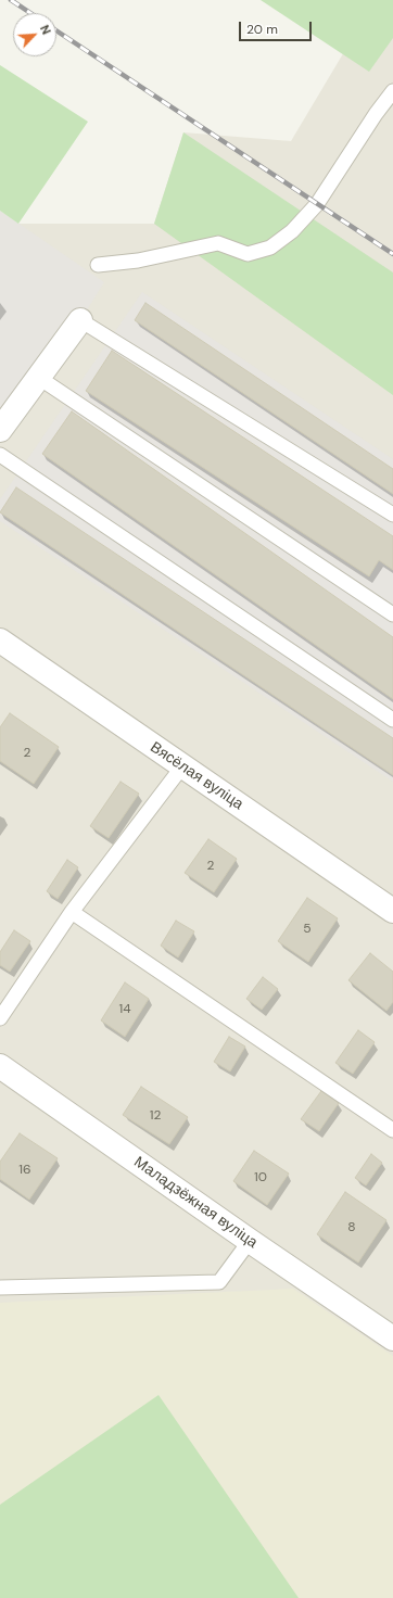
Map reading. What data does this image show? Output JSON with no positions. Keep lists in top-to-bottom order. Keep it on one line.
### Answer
{"streets":{"street":["Вясёлая вуліца","Маладзёжная вуліца"]},"house_numbers":["2","2","5","14","12","16","10","8"],"scale_bar":"20 m","north":"top right"}
